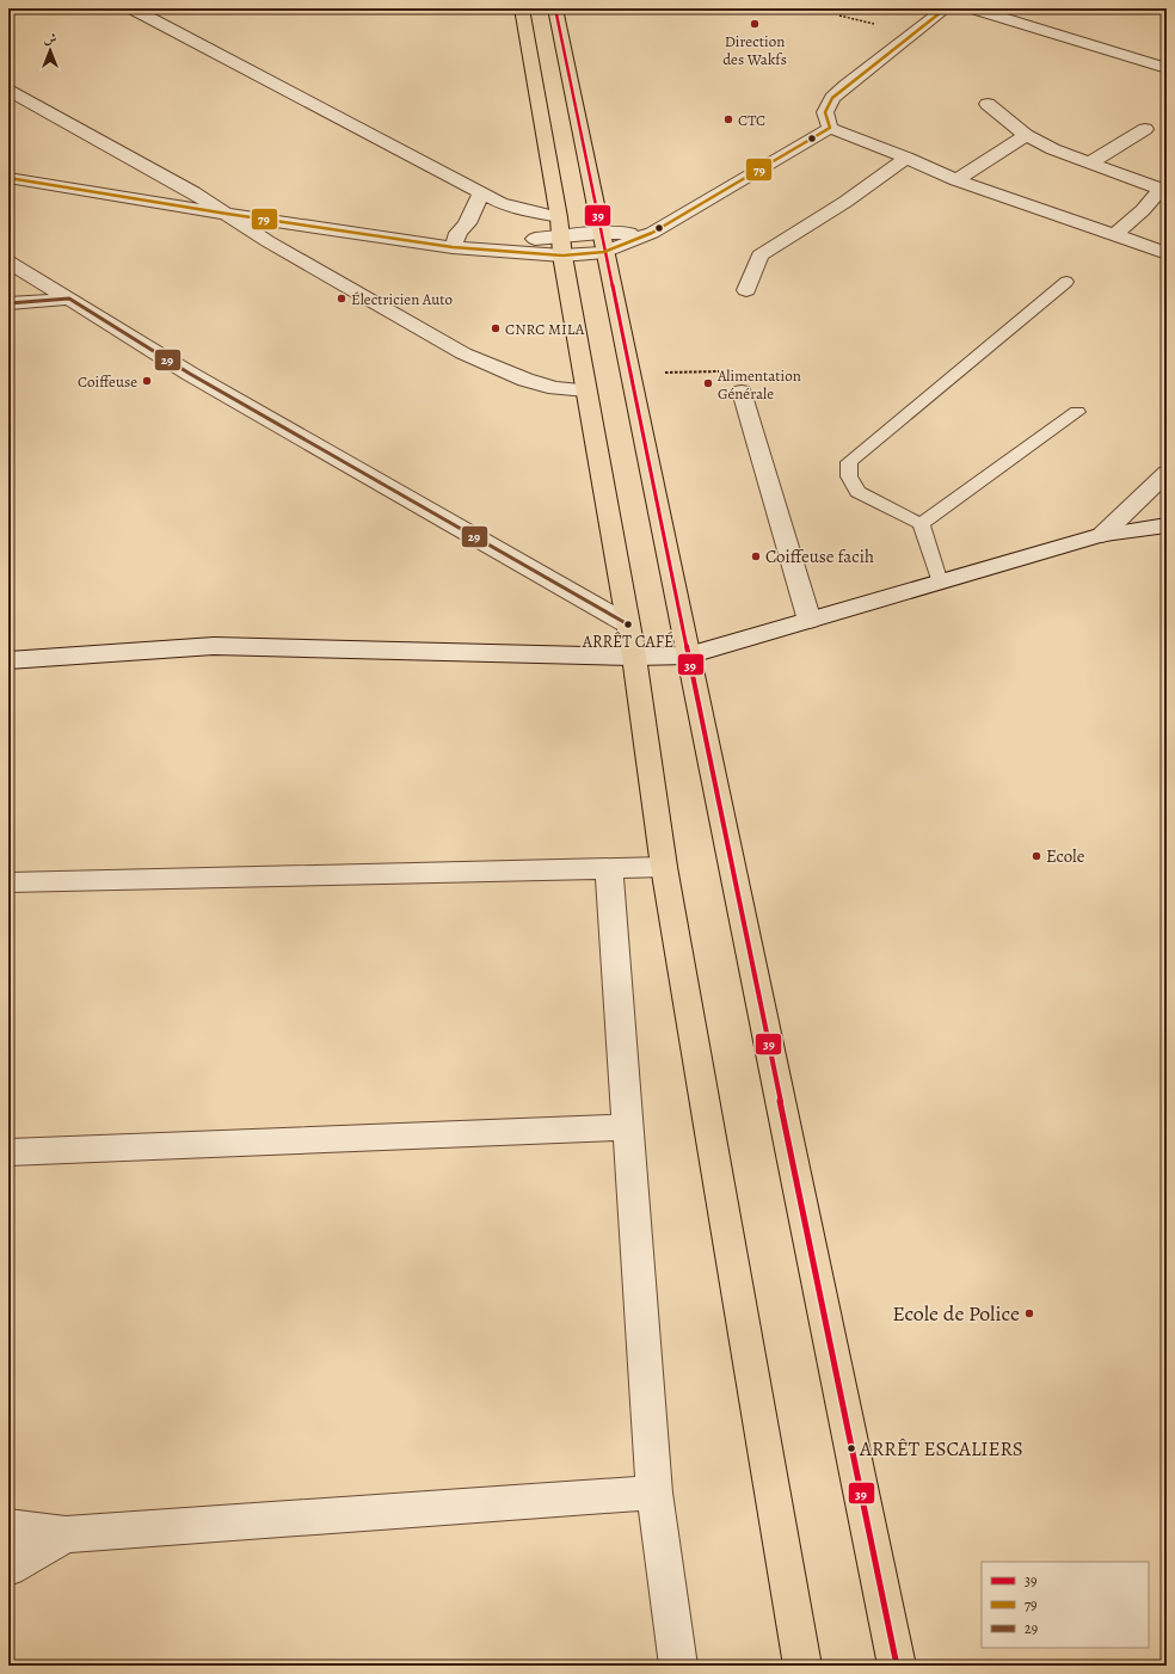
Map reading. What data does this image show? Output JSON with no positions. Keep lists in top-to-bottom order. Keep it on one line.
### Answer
{"places":["Direction des Wakfs","CTC","Électricien Auto","CNRC MILA","Coiffeuse","Alimentation Générale","Coiffeuse facih","ARRÊT CAFÉ","Ecole","Ecole de Police","ARRÊT ESCALIERS"],"lines":["transit line 39","transit line 79","transit line 29"],"legend":["39","79","29"],"north":"top"}
